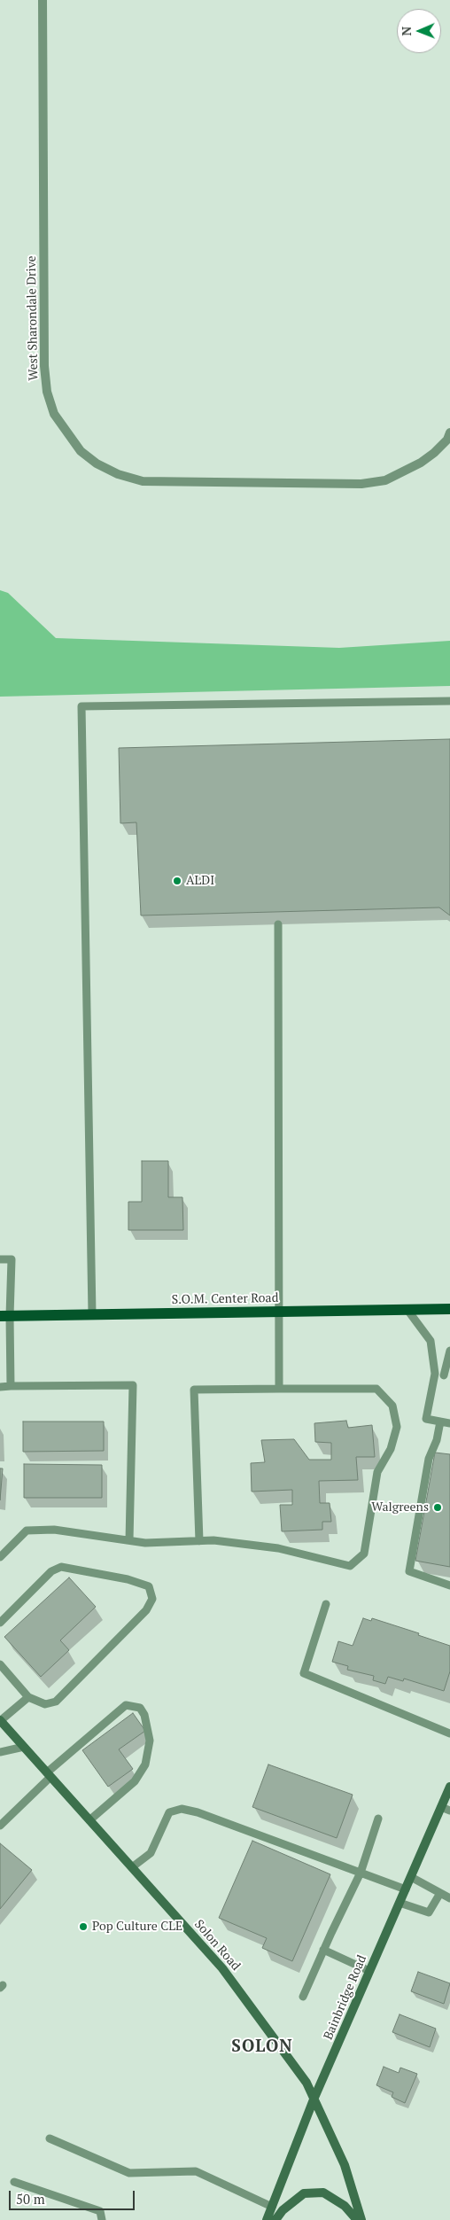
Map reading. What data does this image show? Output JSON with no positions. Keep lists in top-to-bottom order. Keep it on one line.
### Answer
{"streets":{"main road":["S.O.M. Center Road"],"street":["West Sharondale Drive","Solon Road","Bainbridge Road"]},"crossings":[["Solon Road","Bainbridge Road"]],"districts":["SOLON"],"places":["ALDI","Walgreens","Pop Culture CLE"],"scale_bar":"50 m","north":"left"}
